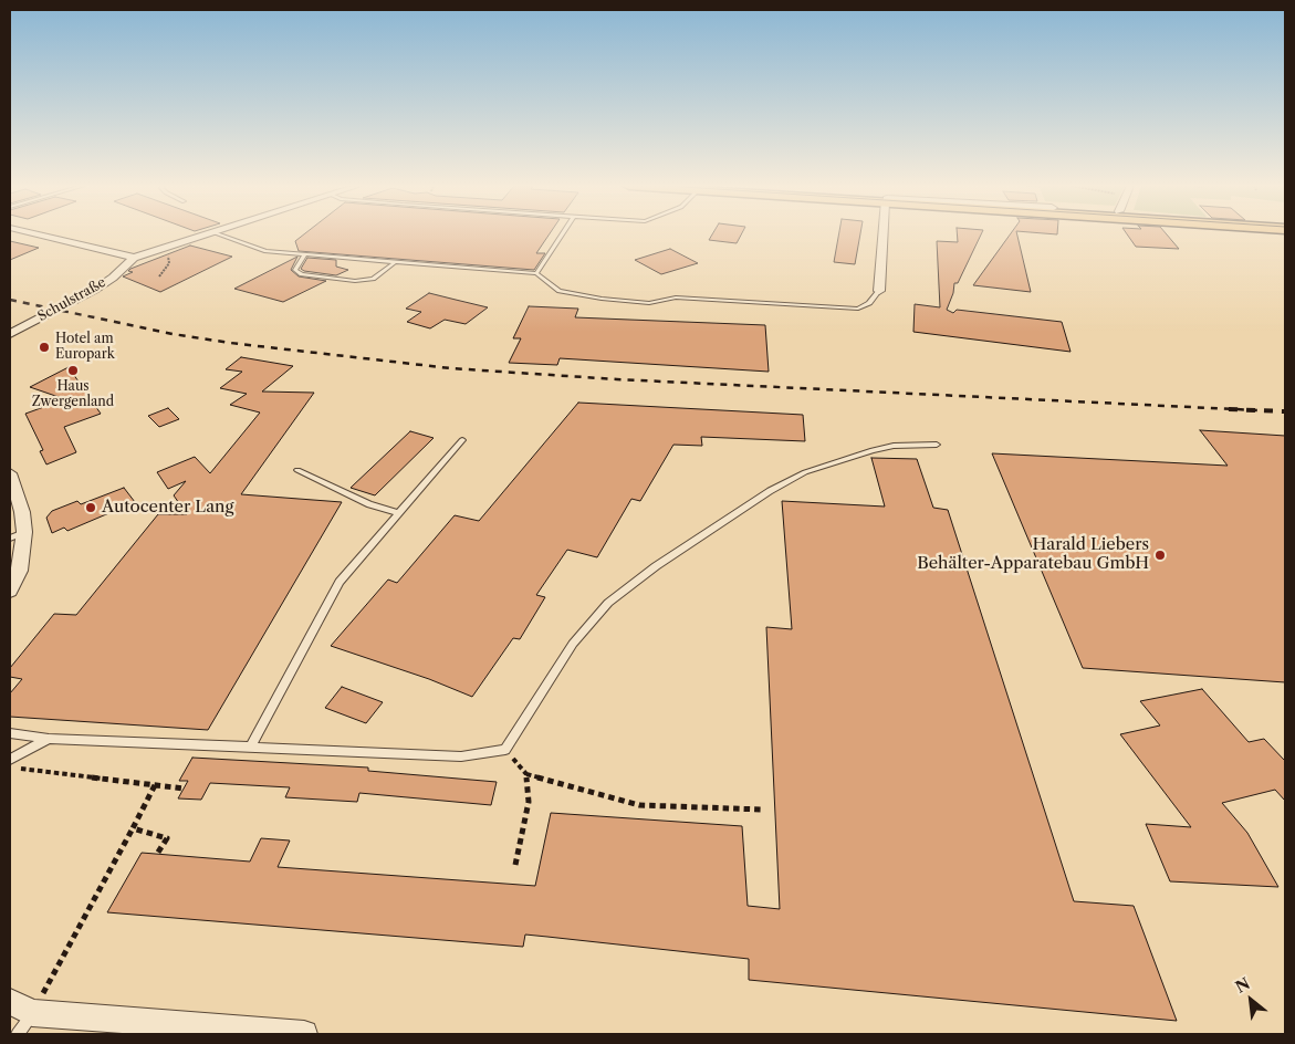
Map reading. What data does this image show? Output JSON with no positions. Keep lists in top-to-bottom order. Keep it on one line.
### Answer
{"streets":{"street":["Schulstraße"]},"places":["Hotel am Europark","Haus Zwergenland","Autocenter Lang","Harald Liebers Behälter-Apparatebau GmbH"],"north":"top left"}
